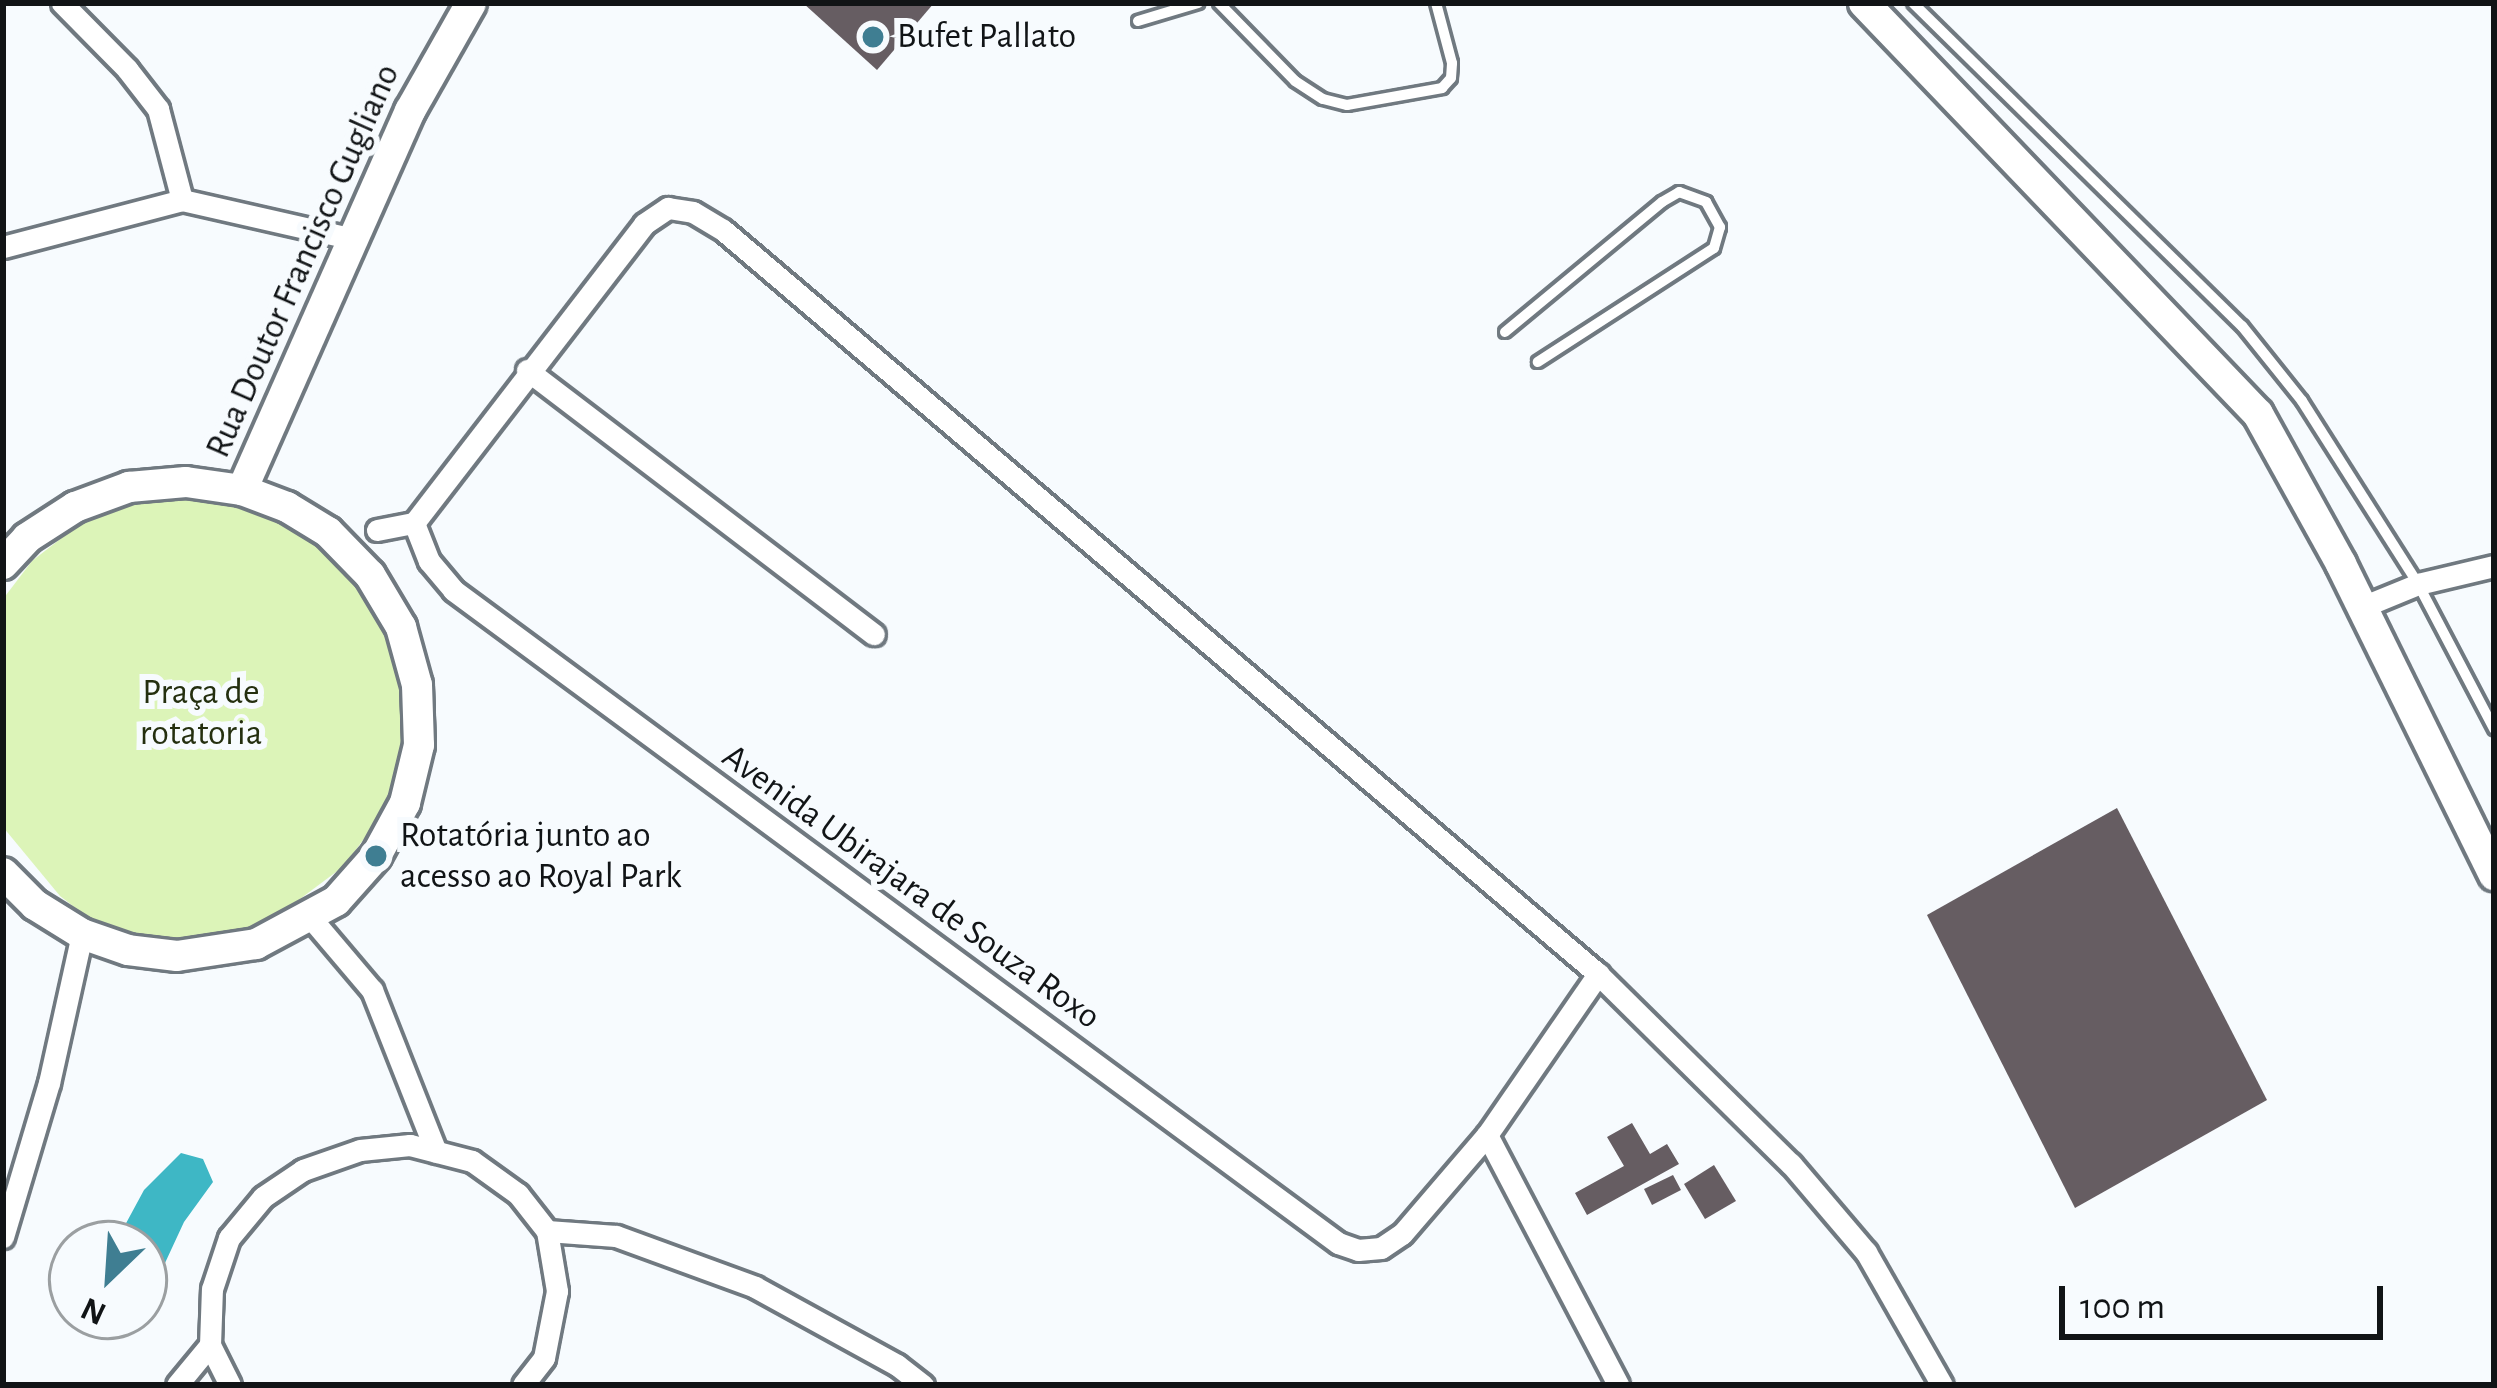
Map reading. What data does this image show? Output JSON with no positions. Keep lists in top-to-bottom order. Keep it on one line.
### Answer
{"streets":{"main road":["Rua Doutor Francisco Gugliano"],"street":["Avenida Ubirajara de Souza Roxo"]},"parks":["Praça de rotatoria"],"places":["Bufet Pallato","Rotatória junto ao acesso ao Royal Park"],"scale_bar":"100 m","north":"bottom left"}
